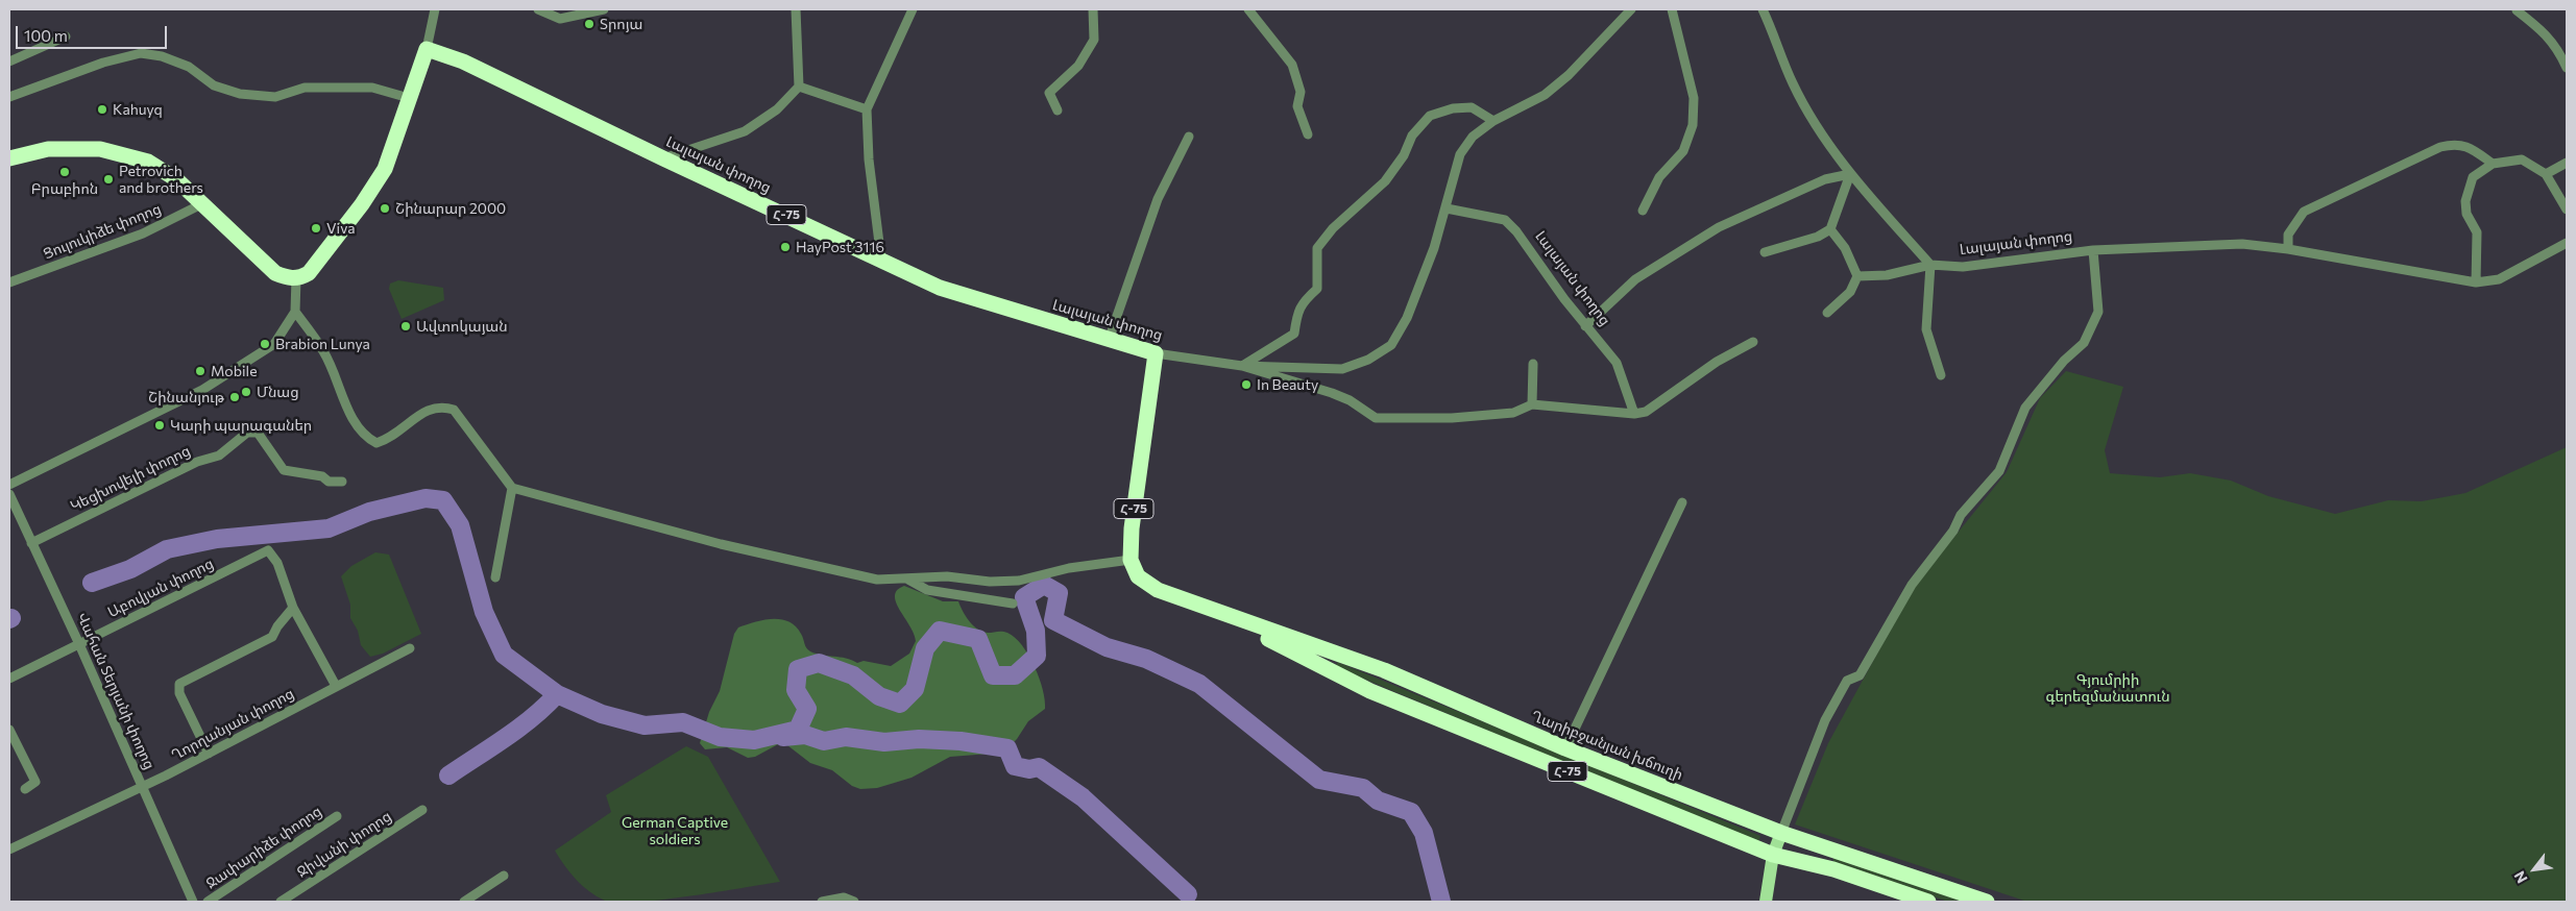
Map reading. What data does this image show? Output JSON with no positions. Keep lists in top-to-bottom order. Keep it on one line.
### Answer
{"streets":{"highway":["Լալայան փողոց","Հ-75","Ղարիբջանյան խճուղի"],"street":["Ցուլուկիձե փողոց","Կեցխովելի փողոց","Աբովյան փողոց","Վահան Տերյանի փողոց","Ղորղանյան փողոց","Ջիվանի փողոց","Ջափարիձե փողոց"]},"crossings":[["Լալայան փողոց","Հ-75"],["Հ-75","Ղարիբջանյան խճուղի"],["Կեցխովելի փողոց","Վահան Տերյանի փողոց"],["Աբովյան փողոց","Վահան Տերյանի փողոց"],["Վահան Տերյանի փողոց","Ղորղանյան փողոց"]],"parks":["Գյումրիի գերեզմանատուն","German Captive soldiers"],"places":["Տրոյա","Kahuyq","Բրաբիոն","Petrovich and brothers","Շինարար 2000","Viva","HayPost 3116","Ավտոկայան","Brabion Lunya","Mobile","In Beauty","Մնաց","Շինանյութ","Կարի պարագաներ"],"scale_bar":"100 m","north":"bottom left"}
